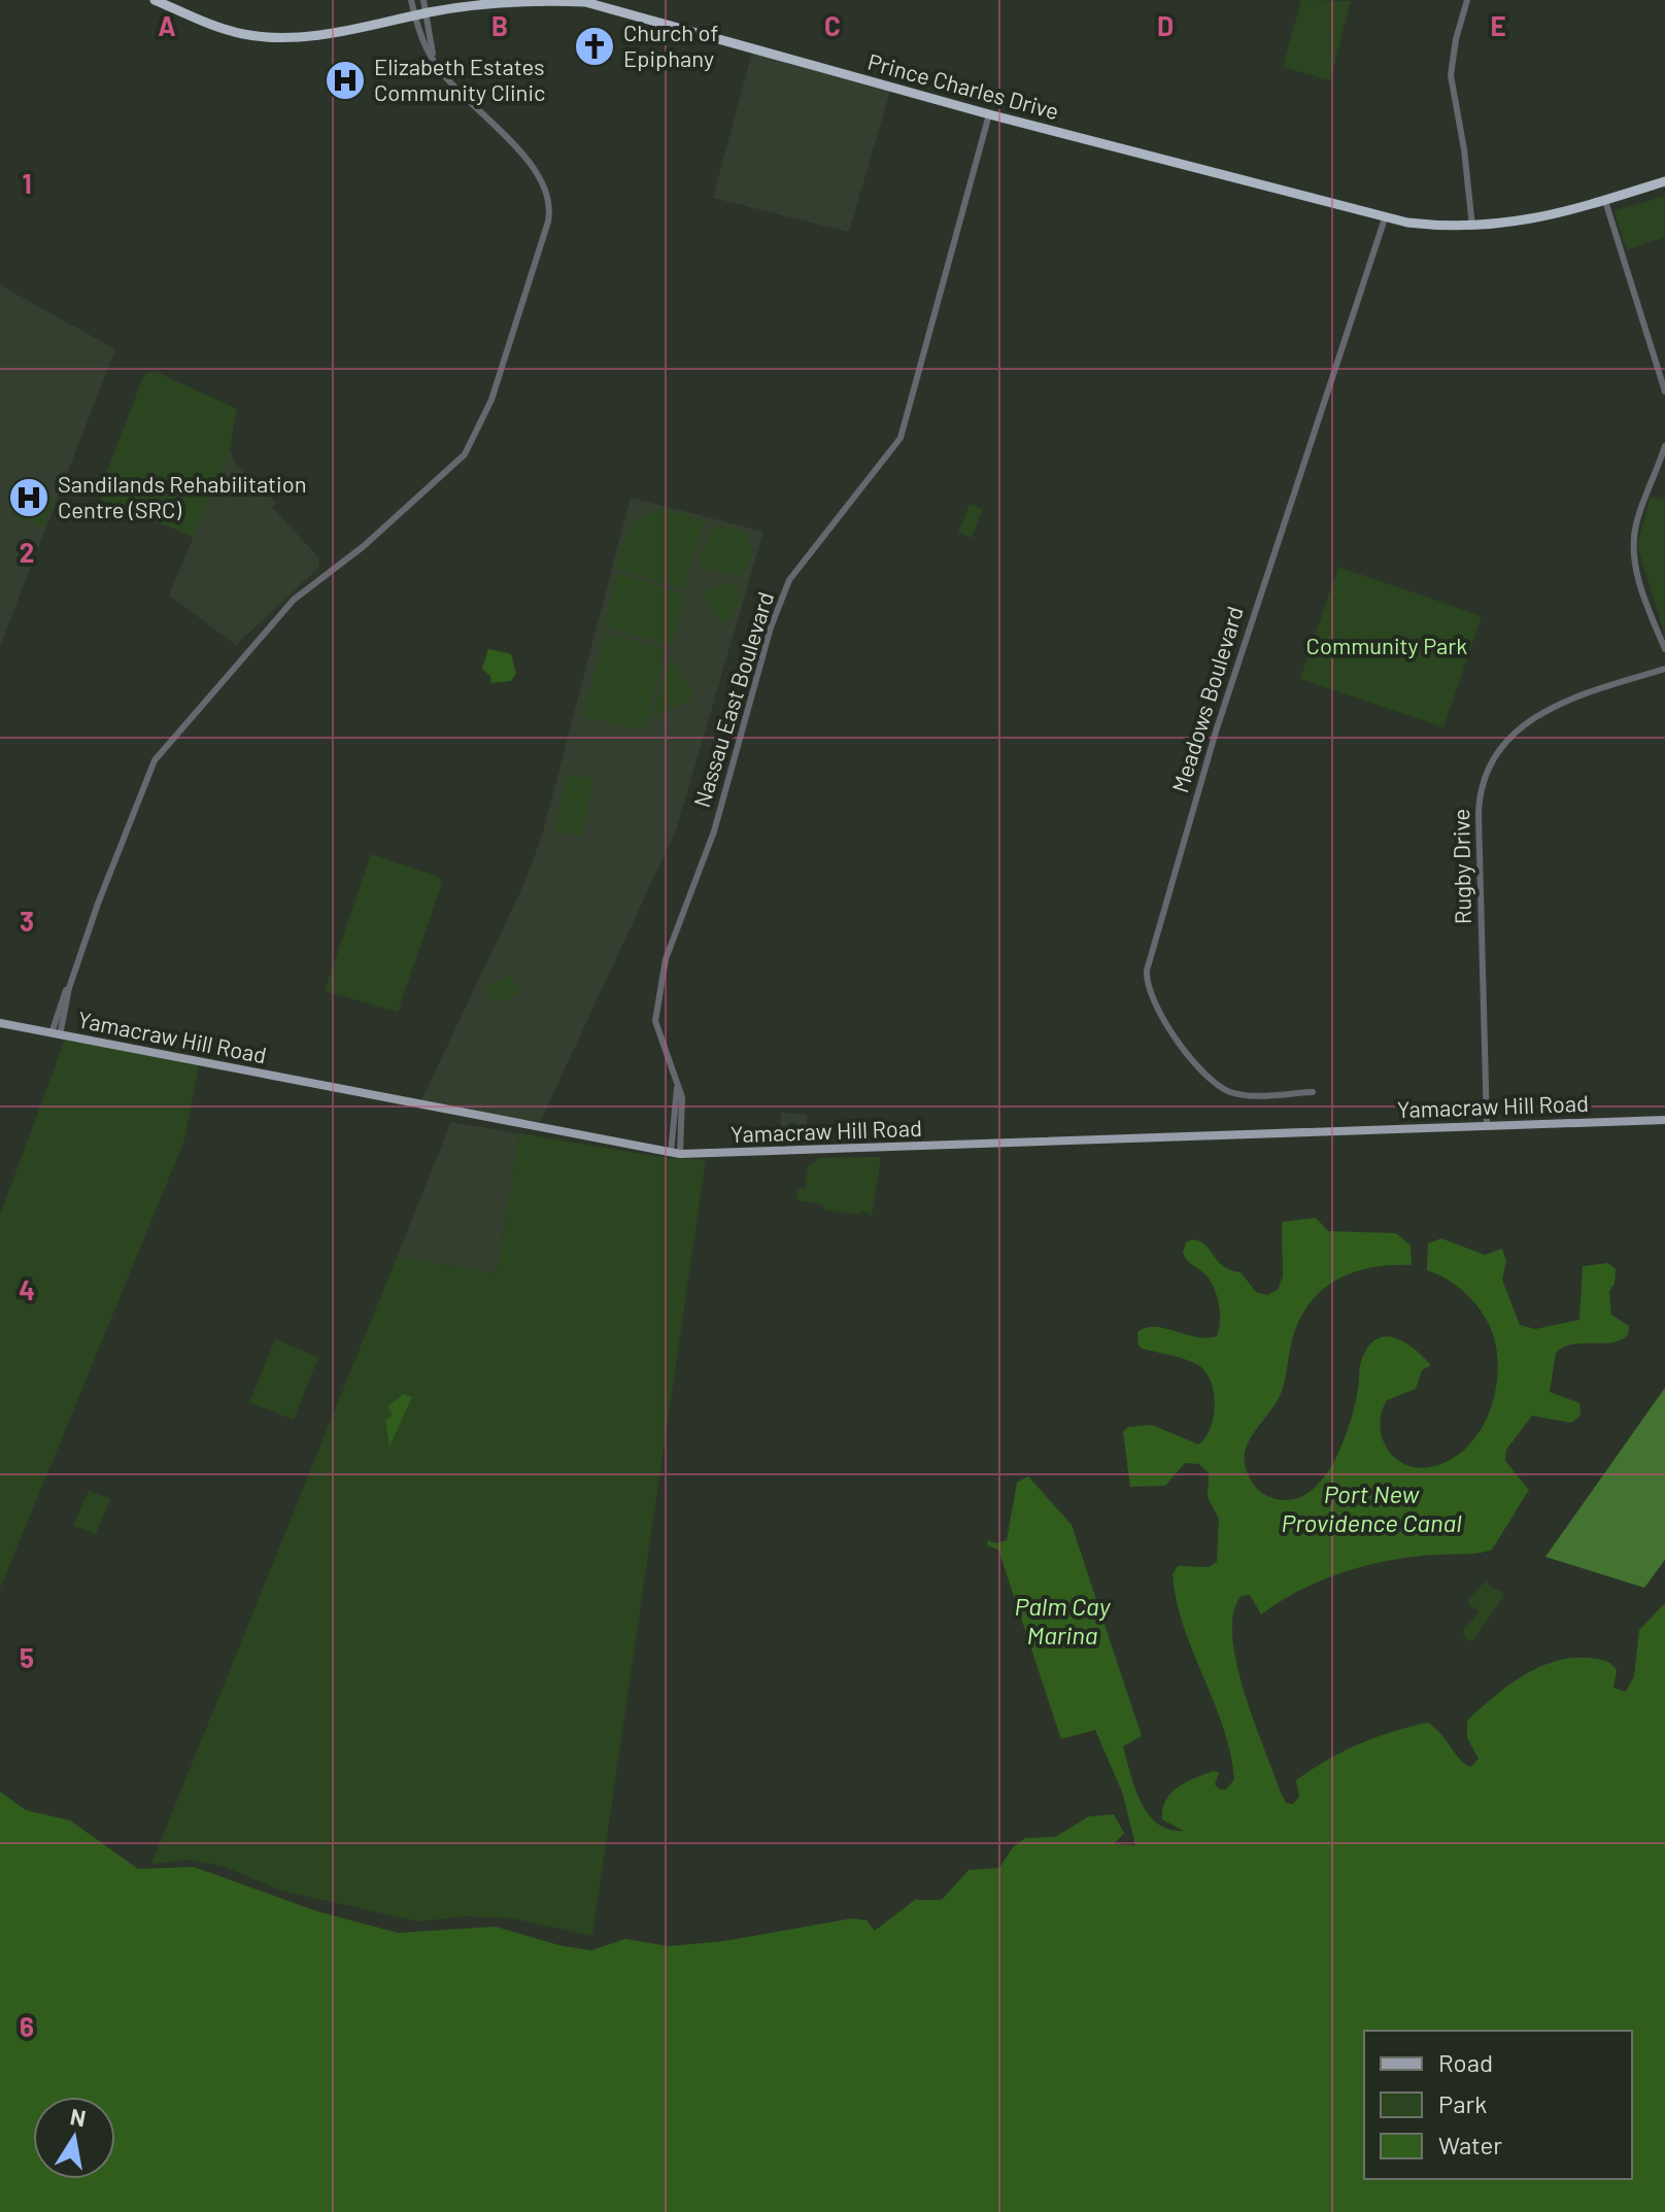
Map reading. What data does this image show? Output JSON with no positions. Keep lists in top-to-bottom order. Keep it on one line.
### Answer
{"streets":{"highway":["Prince Charles Drive"],"main road":["Yamacraw Hill Road"],"street":["Nassau East Boulevard","Meadows Boulevard","Rugby Drive"]},"crossings":[["Prince Charles Drive","Nassau East Boulevard"],["Prince Charles Drive","Meadows Boulevard"],["Nassau East Boulevard","Yamacraw Hill Road"],["Rugby Drive","Yamacraw Hill Road"]],"water":["Port New Providence Canal","Palm Cay Marina"],"parks":["Community Park"],"places":{"church":["Church of Epiphany"],"hospital":["Elizabeth Estates Community Clinic","Sandilands Rehabilitation Centre (SRC)"]},"legend":["Road","Park","Water"],"north":"top","grid":{"columns":["A","B","C","D","E"],"rows":["1","2","3","4","5","6"]}}
